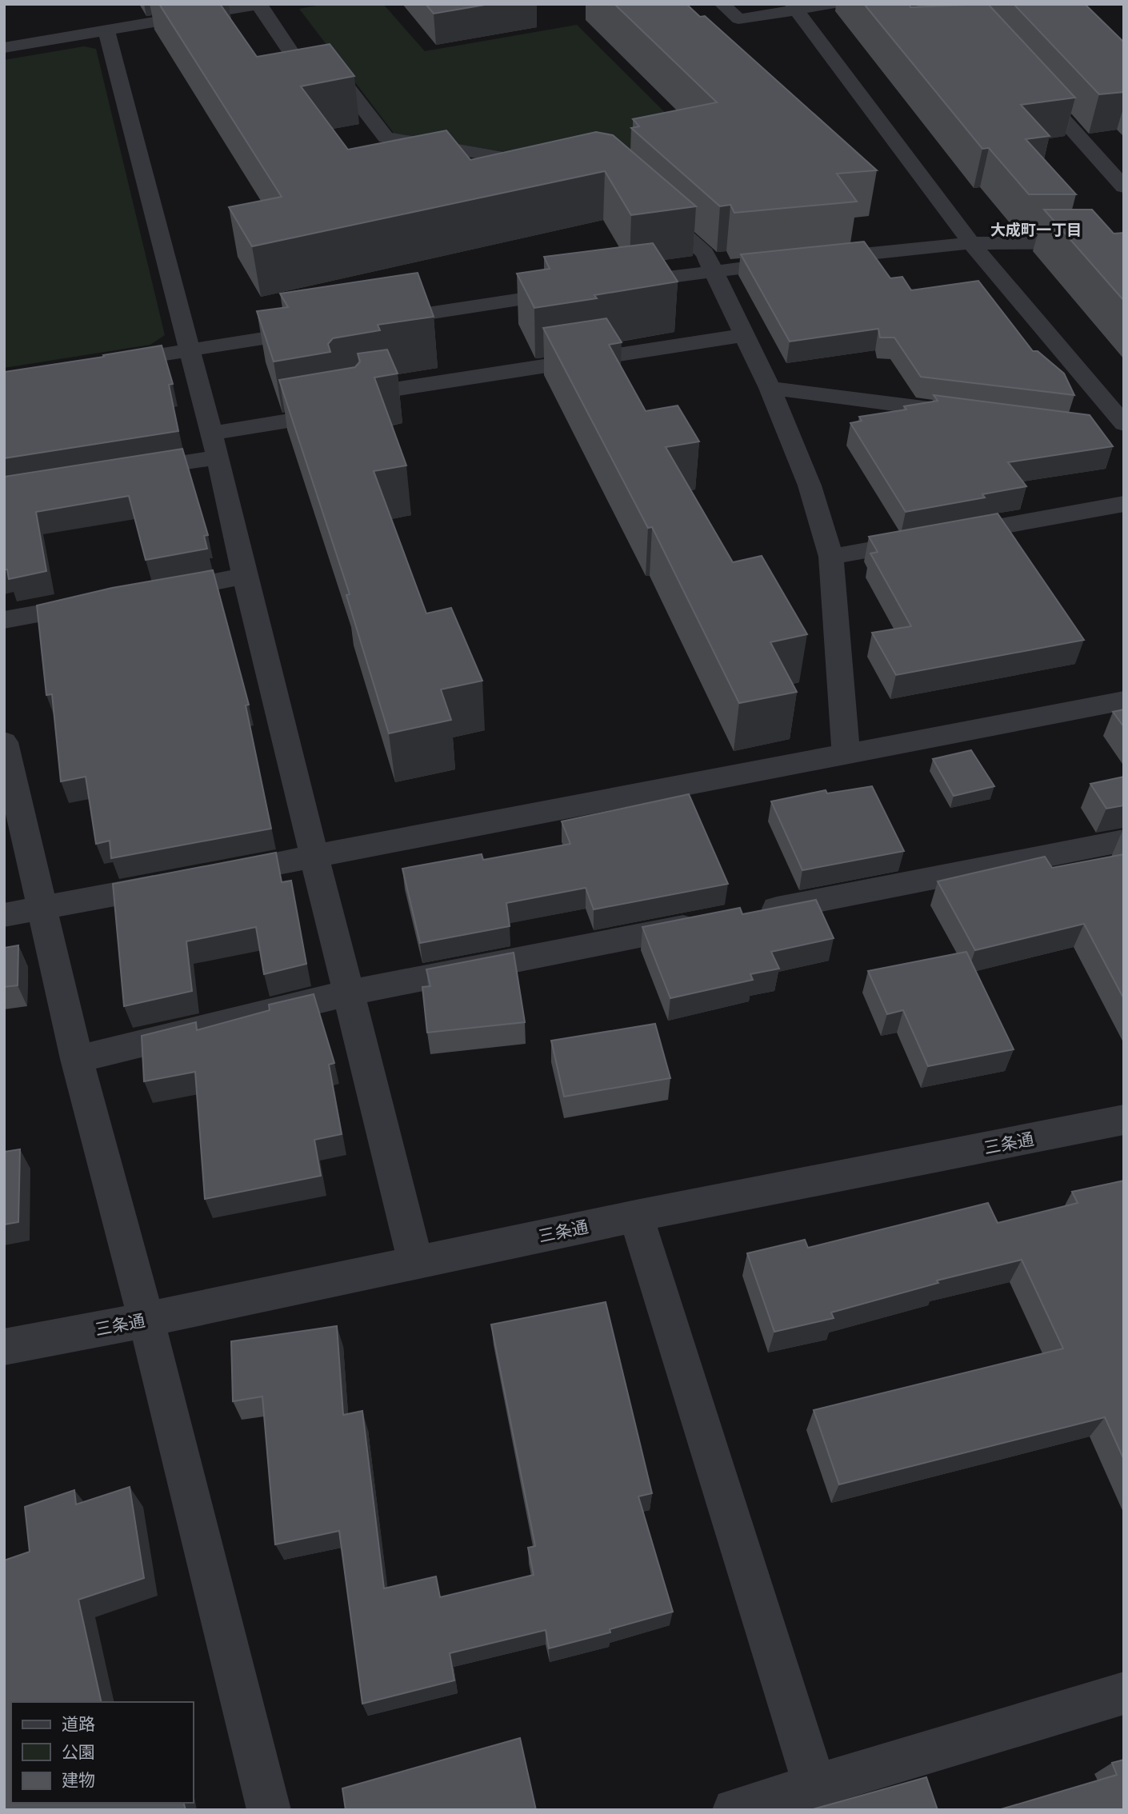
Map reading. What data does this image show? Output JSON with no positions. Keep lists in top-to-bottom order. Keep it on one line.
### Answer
{"streets":{"street":["三条通"]},"districts":["大成町一丁目"],"legend":["道路","公園","建物"]}
